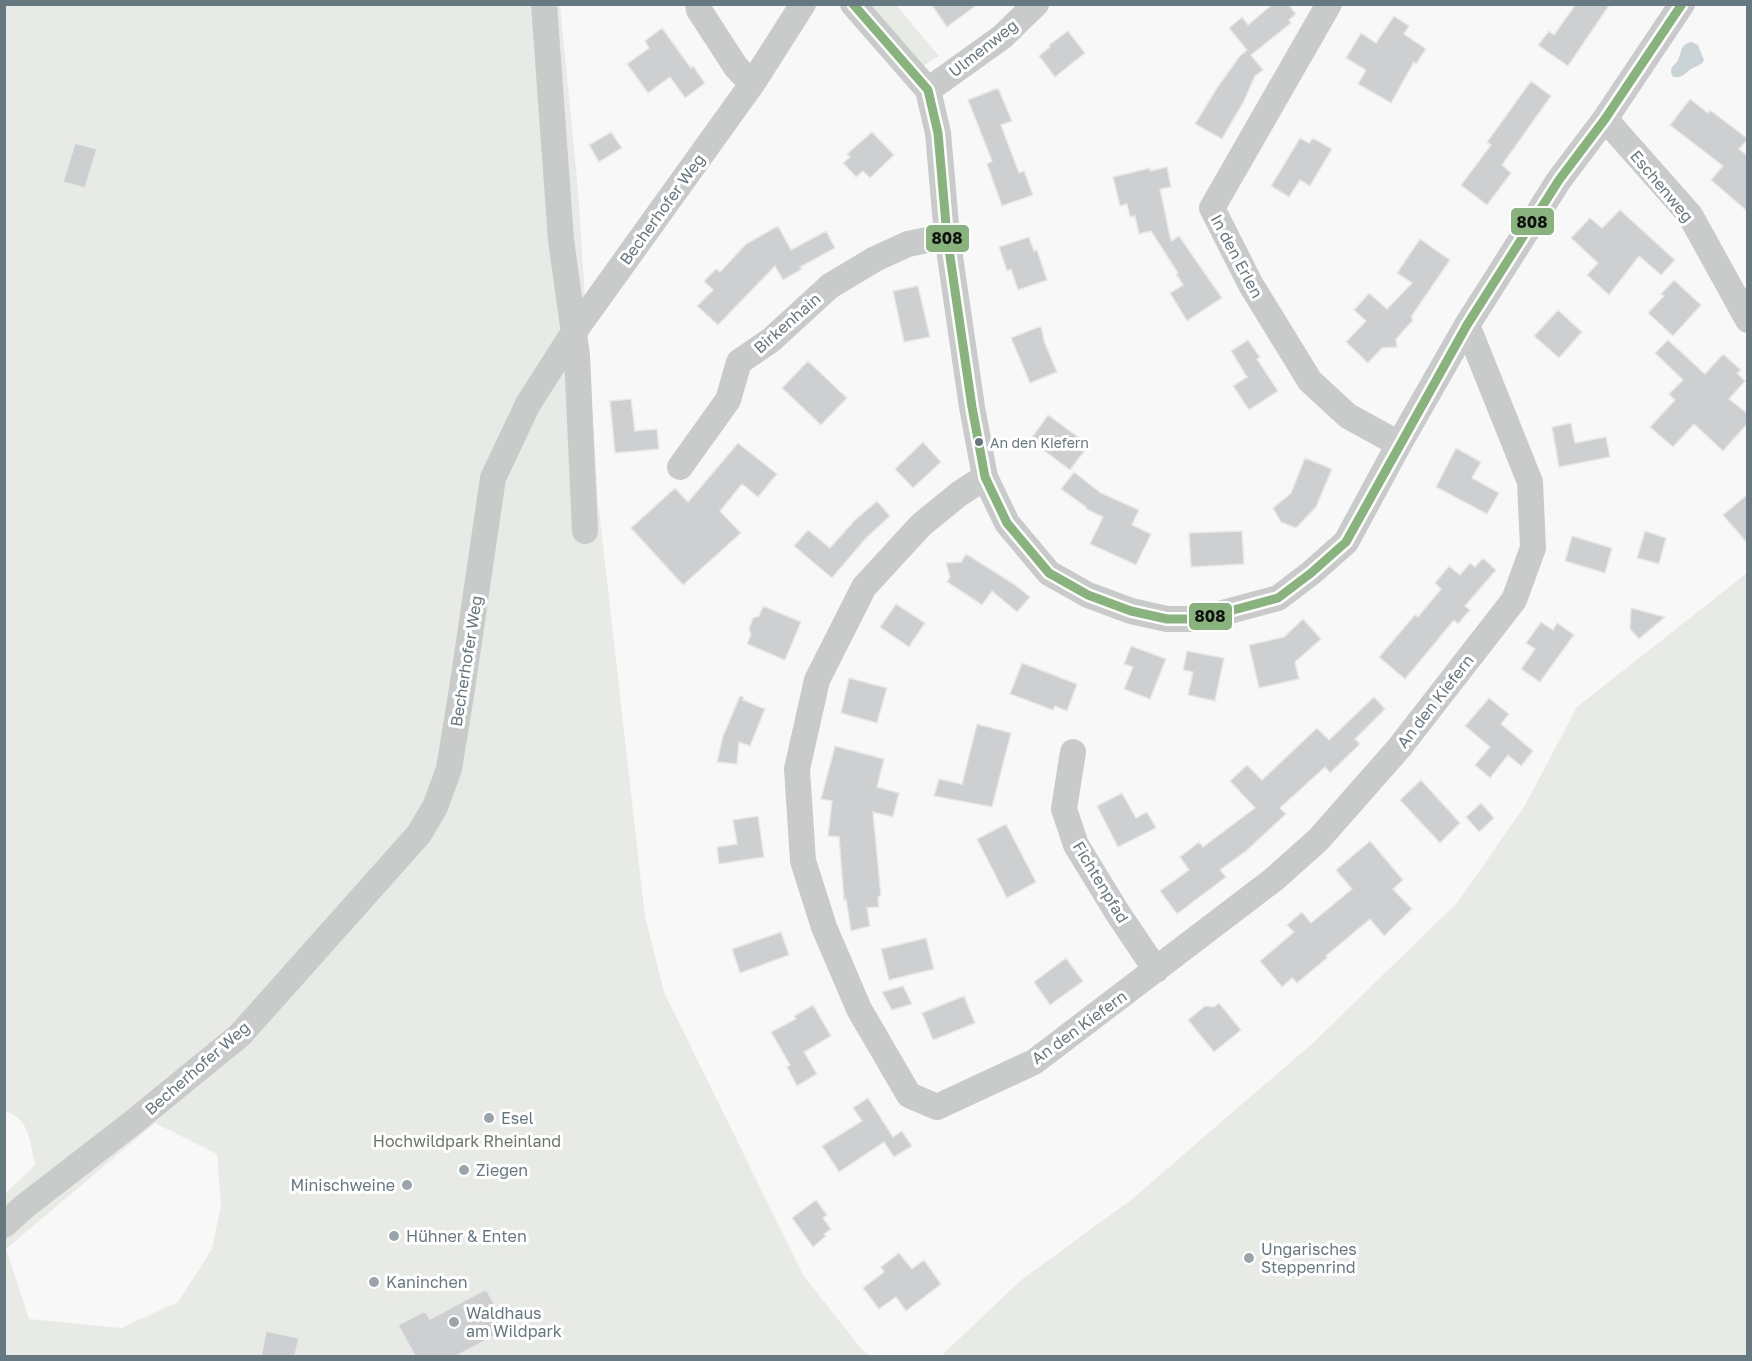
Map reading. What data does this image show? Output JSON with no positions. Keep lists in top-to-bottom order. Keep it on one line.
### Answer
{"streets":{"street":["Ulmenweg","Eschenweg","Becherhofer Weg","In den Erlen","Birkenhain","An den Kiefern","Fichtenpfad"]},"crossings":[["An den Kiefern","Fichtenpfad"]],"parks":["Hochwildpark Rheinland"],"places":["An den Kiefern","Esel","Ziegen","Minischweine","Hühner & Enten","Ungarisches Steppenrind","Kaninchen","Waldhaus am Wildpark"],"lines":["transit line 808"]}
